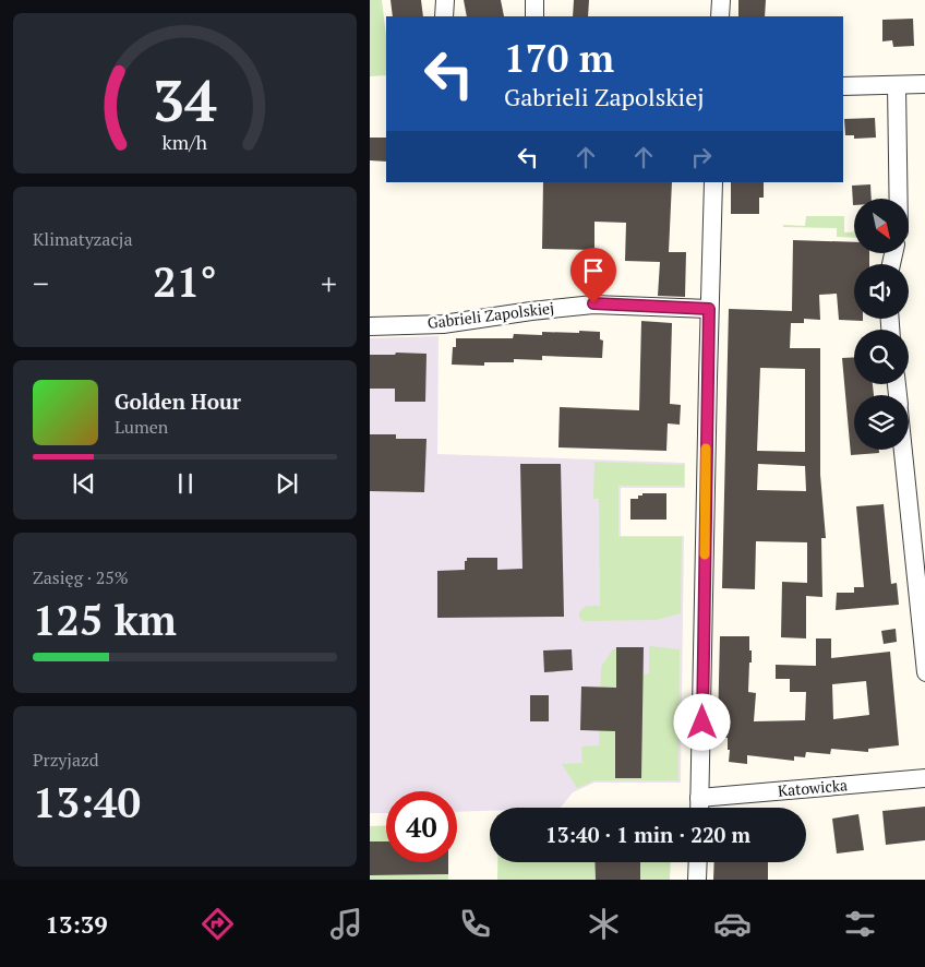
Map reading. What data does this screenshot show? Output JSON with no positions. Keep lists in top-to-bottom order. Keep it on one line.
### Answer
{"streets":{"street":["Gabrieli Zapolskiej","Katowicka"]},"north":"bottom right","page":{"turn":["170 m","Gabrieli Zapolskiej"],"tile":["Klimatyzacja",["Zasięg · 25%","125 km"],["Przyjazd","13:40"]],"heat":["−","21°","+"],"song":["Golden Hour","Lumen"],"limit":"40","trip":"13:40 · 1 min · 220 m","tabs":"13:39","gauge":["34","km/h"]}}
